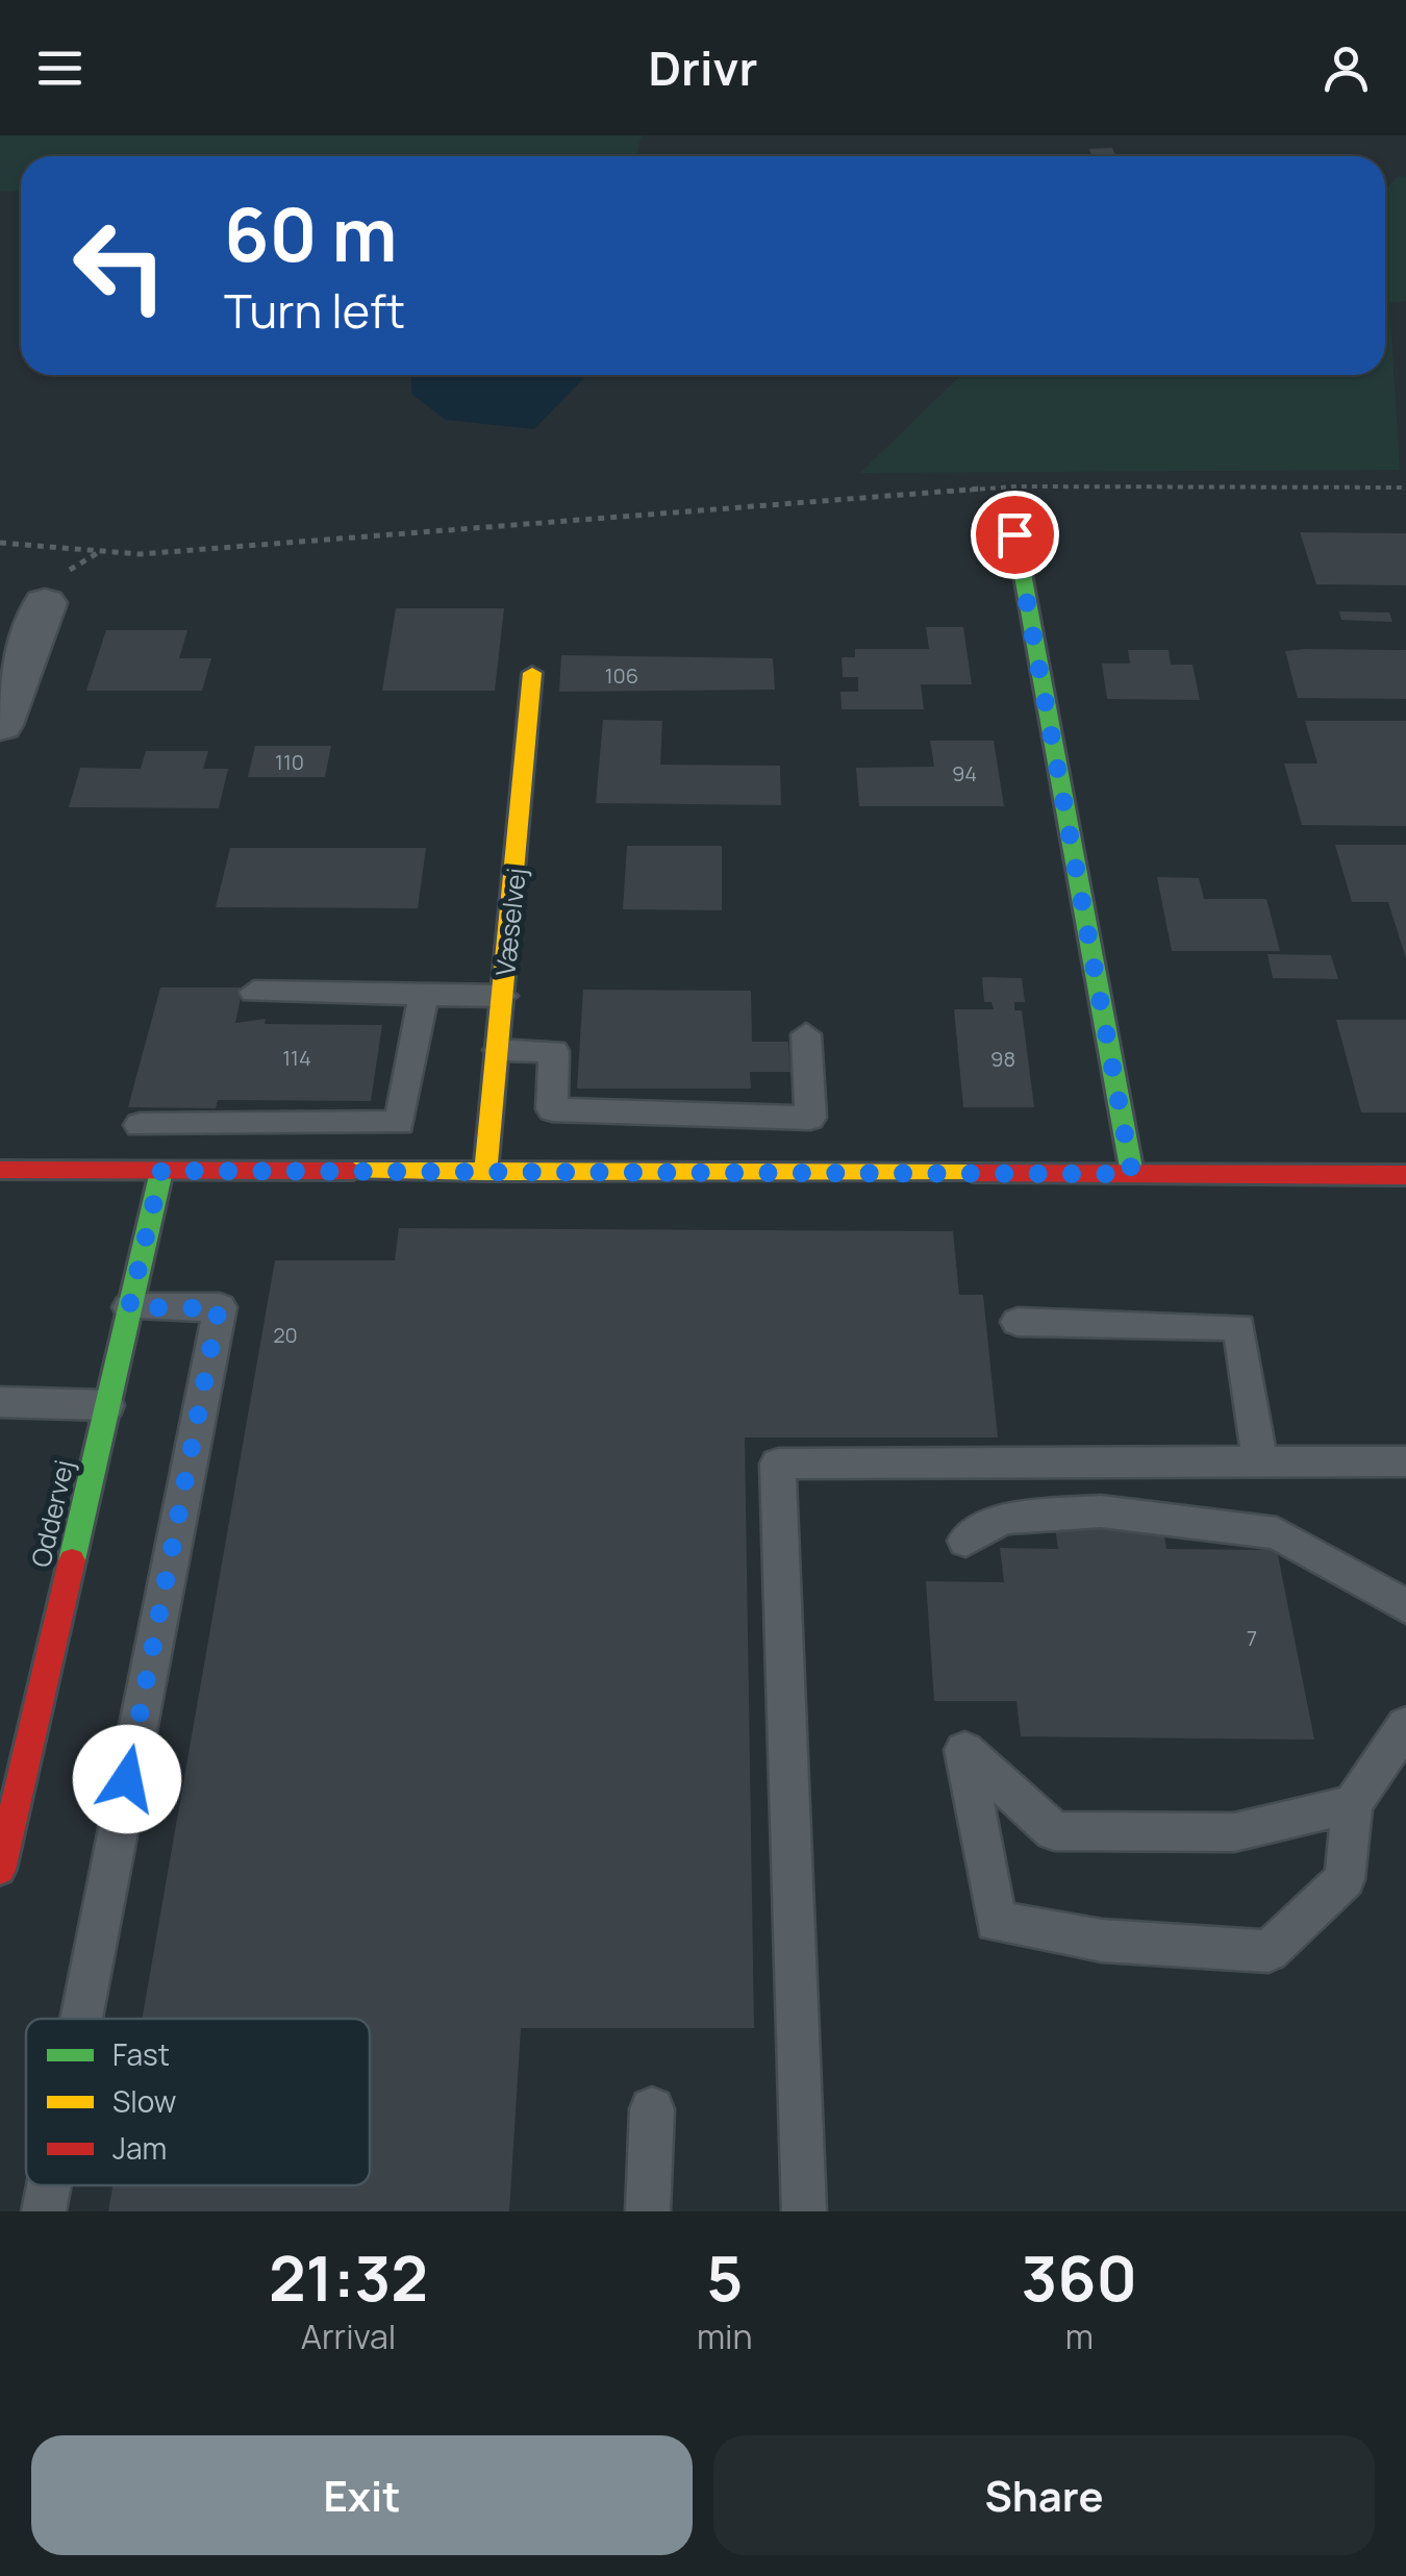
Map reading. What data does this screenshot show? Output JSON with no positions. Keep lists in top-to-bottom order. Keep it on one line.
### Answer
{"streets":{"street":["Væselvej","Oddervej"]},"house_numbers":["106","110","94","114","98","20","7"],"legend":["Fast","Slow","Jam"],"page":{"header":"Drivr","turn":["60 m","Turn left"],"eta":["21:32","Arrival","5","min","360","m"],"buttons":["Exit","Share"]}}
